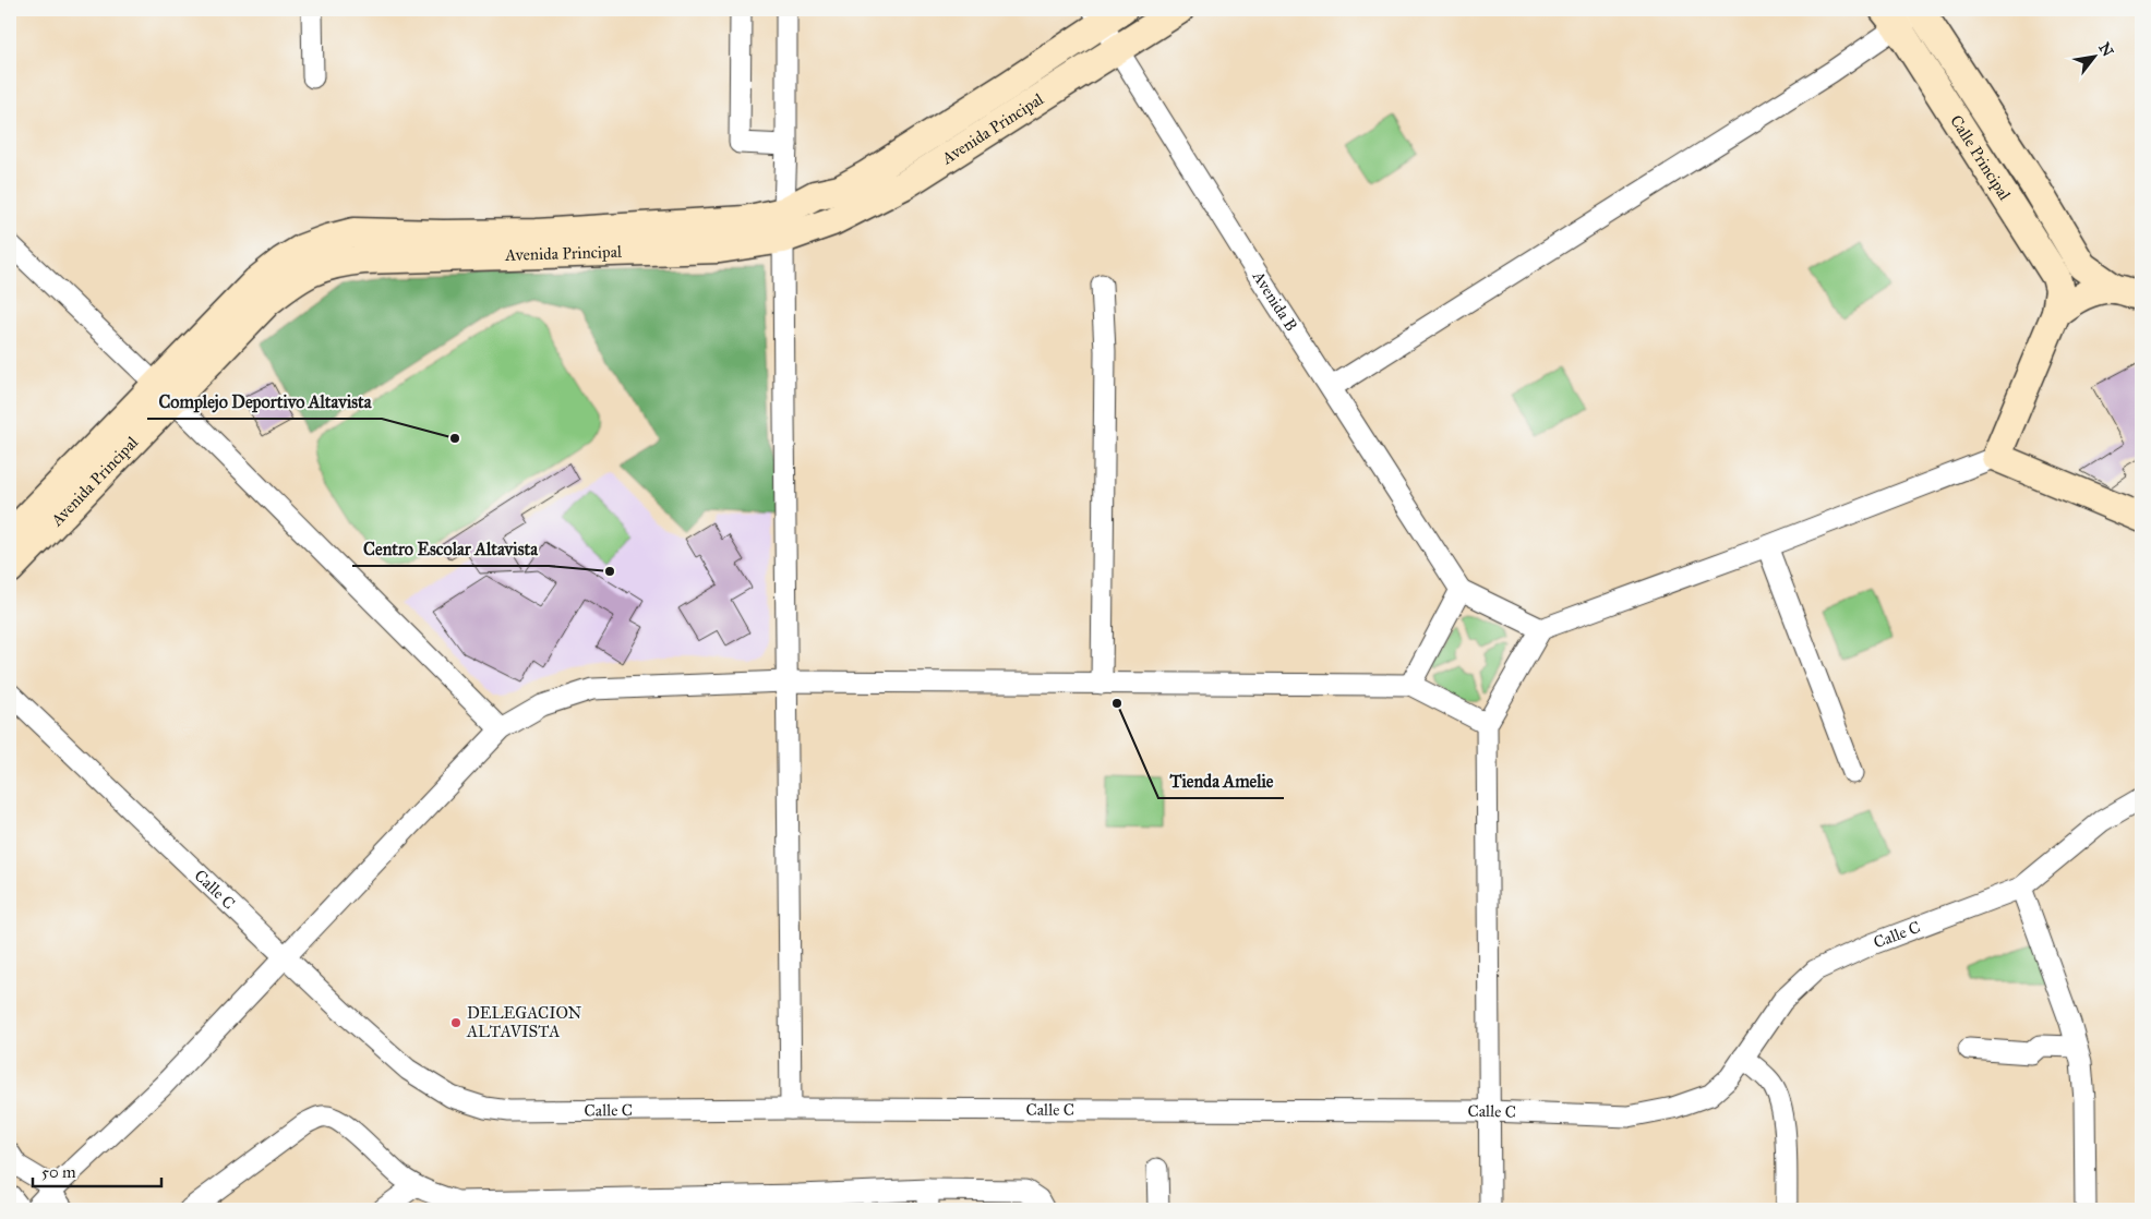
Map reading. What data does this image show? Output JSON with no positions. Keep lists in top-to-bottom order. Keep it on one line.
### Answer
{"streets":{"street":["Avenida Principal","Calle Principal","Avenida B","Calle C"]},"crossings":[["Avenida Principal","Avenida B"]],"places":["Complejo Deportivo Altavista","Centro Escolar Altavista","Tienda Amelie","DELEGACION ALTAVISTA"],"scale_bar":"50 m","north":"top right"}
